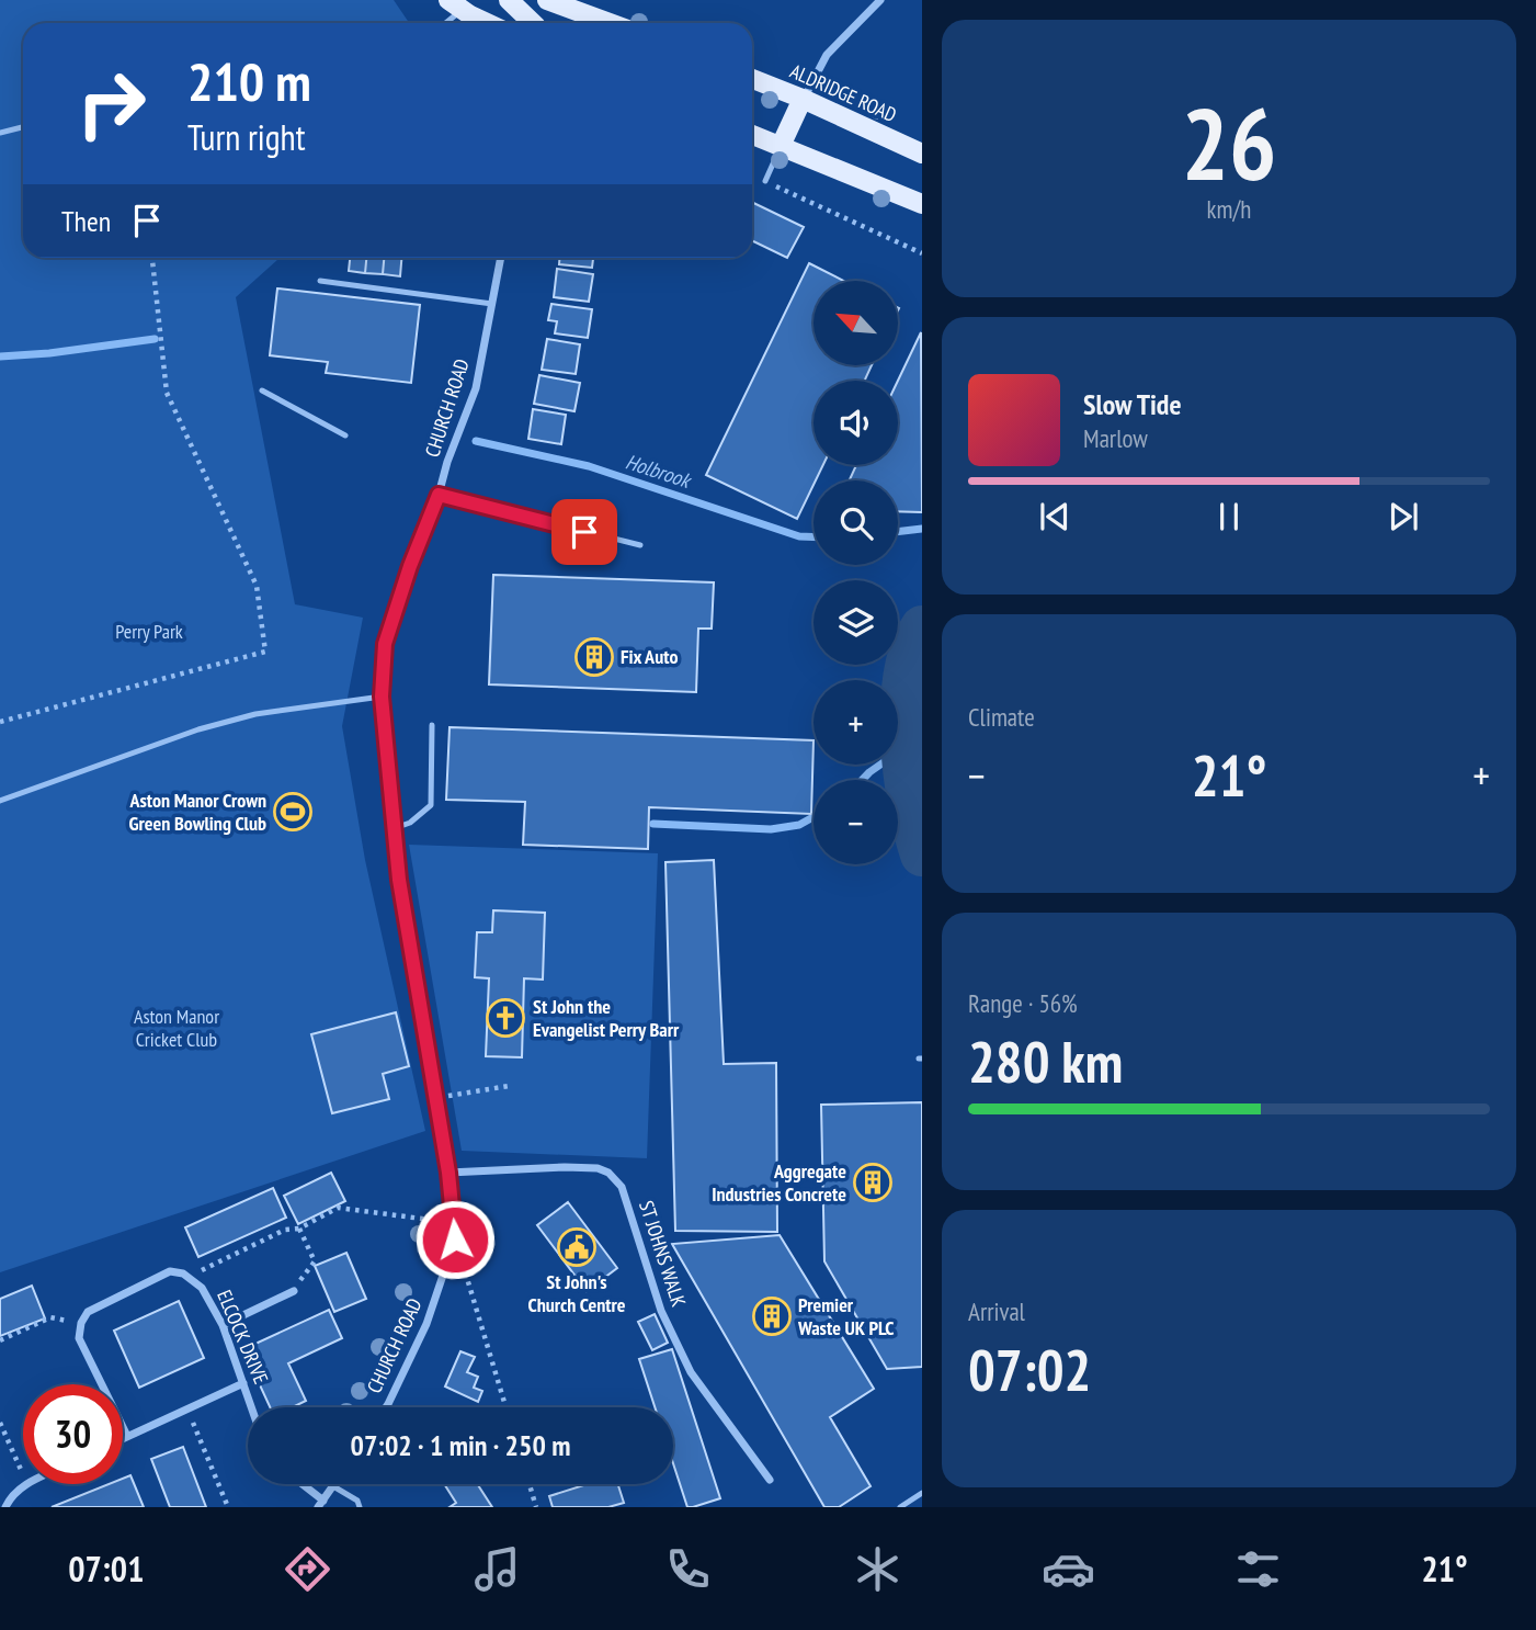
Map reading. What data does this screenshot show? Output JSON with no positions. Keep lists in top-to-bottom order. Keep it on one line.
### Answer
{"streets":{"main road":["ALDRIDGE ROAD"],"street":["CHURCH ROAD","ST JOHNS WALK","ELCOCK DRIVE"]},"crossings":[["CHURCH ROAD","ST JOHNS WALK"]],"water":["Holbrook"],"parks":["Perry Park","Aston Manor Cricket Club"],"places":{"building":["Fix Auto","Aggregate Industries Concrete","Premier Waste UK PLC"],"sports":["Aston Manor Crown Green Bowling Club"],"church":["St John the Evangelist Perry Barr"],"public building":["St John's Church Centre"]},"north":"top left","page":{"tile":[["26","km/h"],"Climate",["Range · 56%","280 km"],["Arrival","07:02"]],"turn":["210 m","Turn right"],"then":"Then","map_buttons":["+","−"],"song":["Slow Tide","Marlow"],"heat":["−","21°","+"],"limit":"30","trip":"07:02 · 1 min · 250 m","tabs":["07:01","21°"]}}
